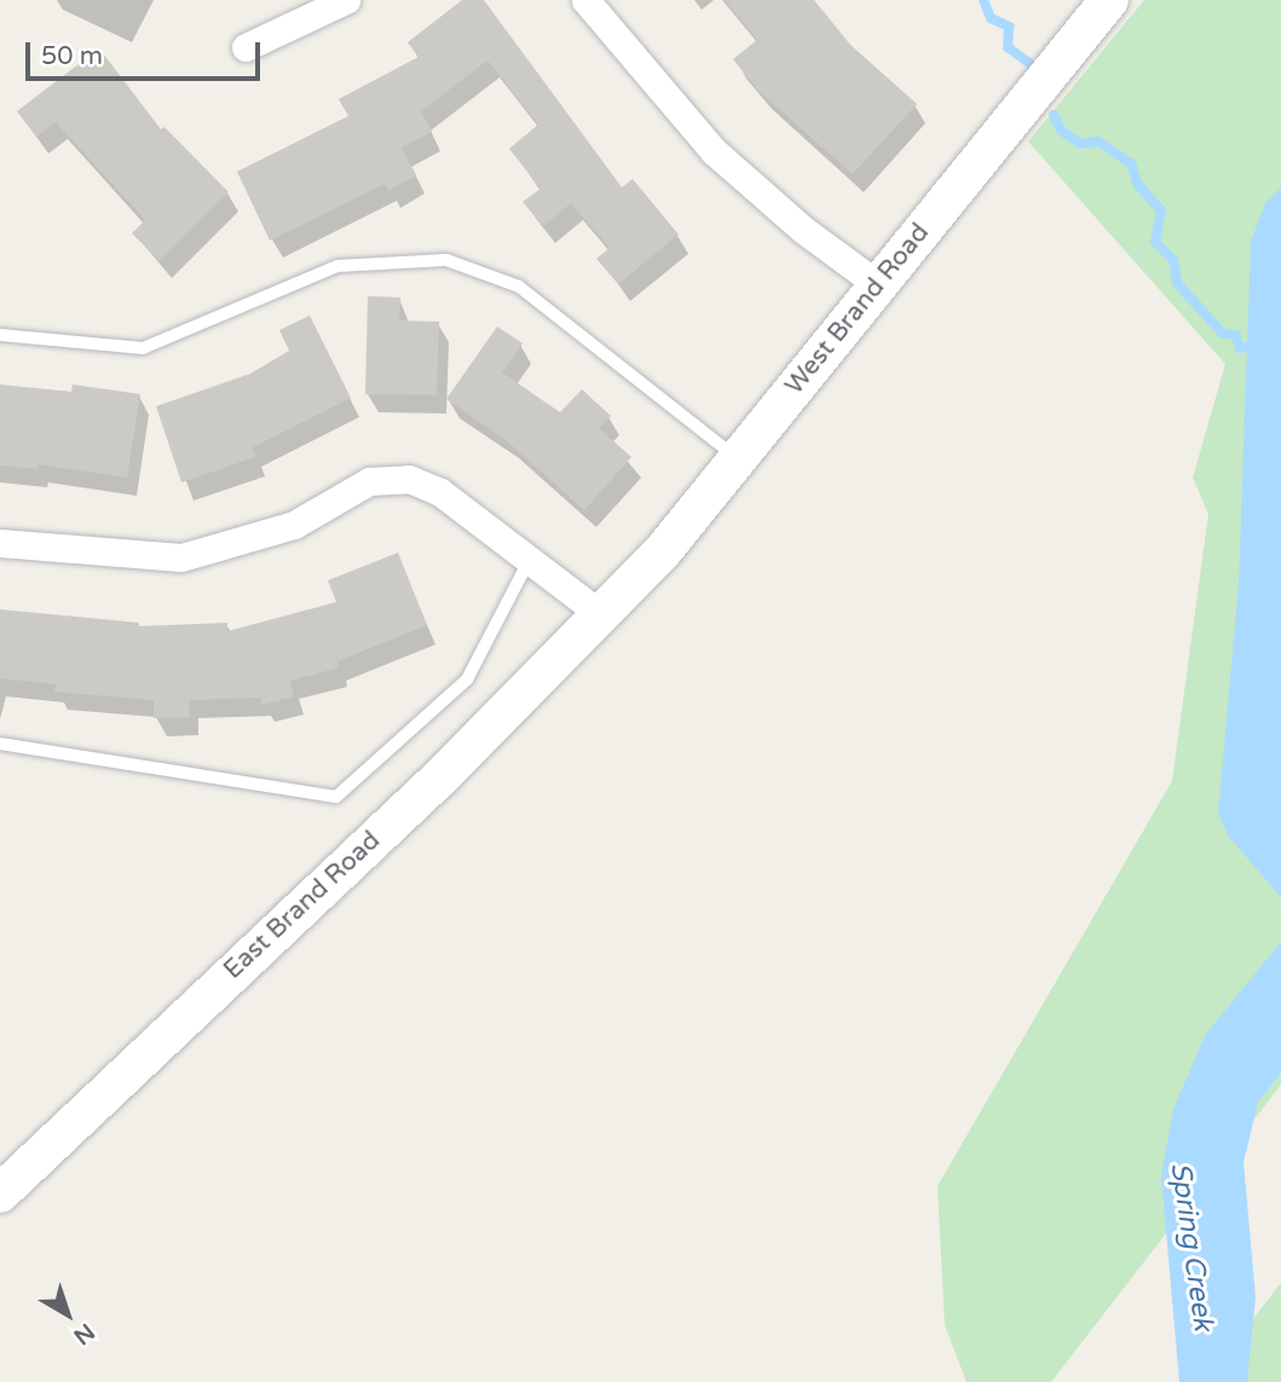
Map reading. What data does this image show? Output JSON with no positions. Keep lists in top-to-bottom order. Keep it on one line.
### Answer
{"streets":{"street":["West Brand Road","East Brand Road"]},"crossings":[["West Brand Road","East Brand Road"]],"water":["Spring Creek"],"scale_bar":"50 m","north":"bottom right"}
